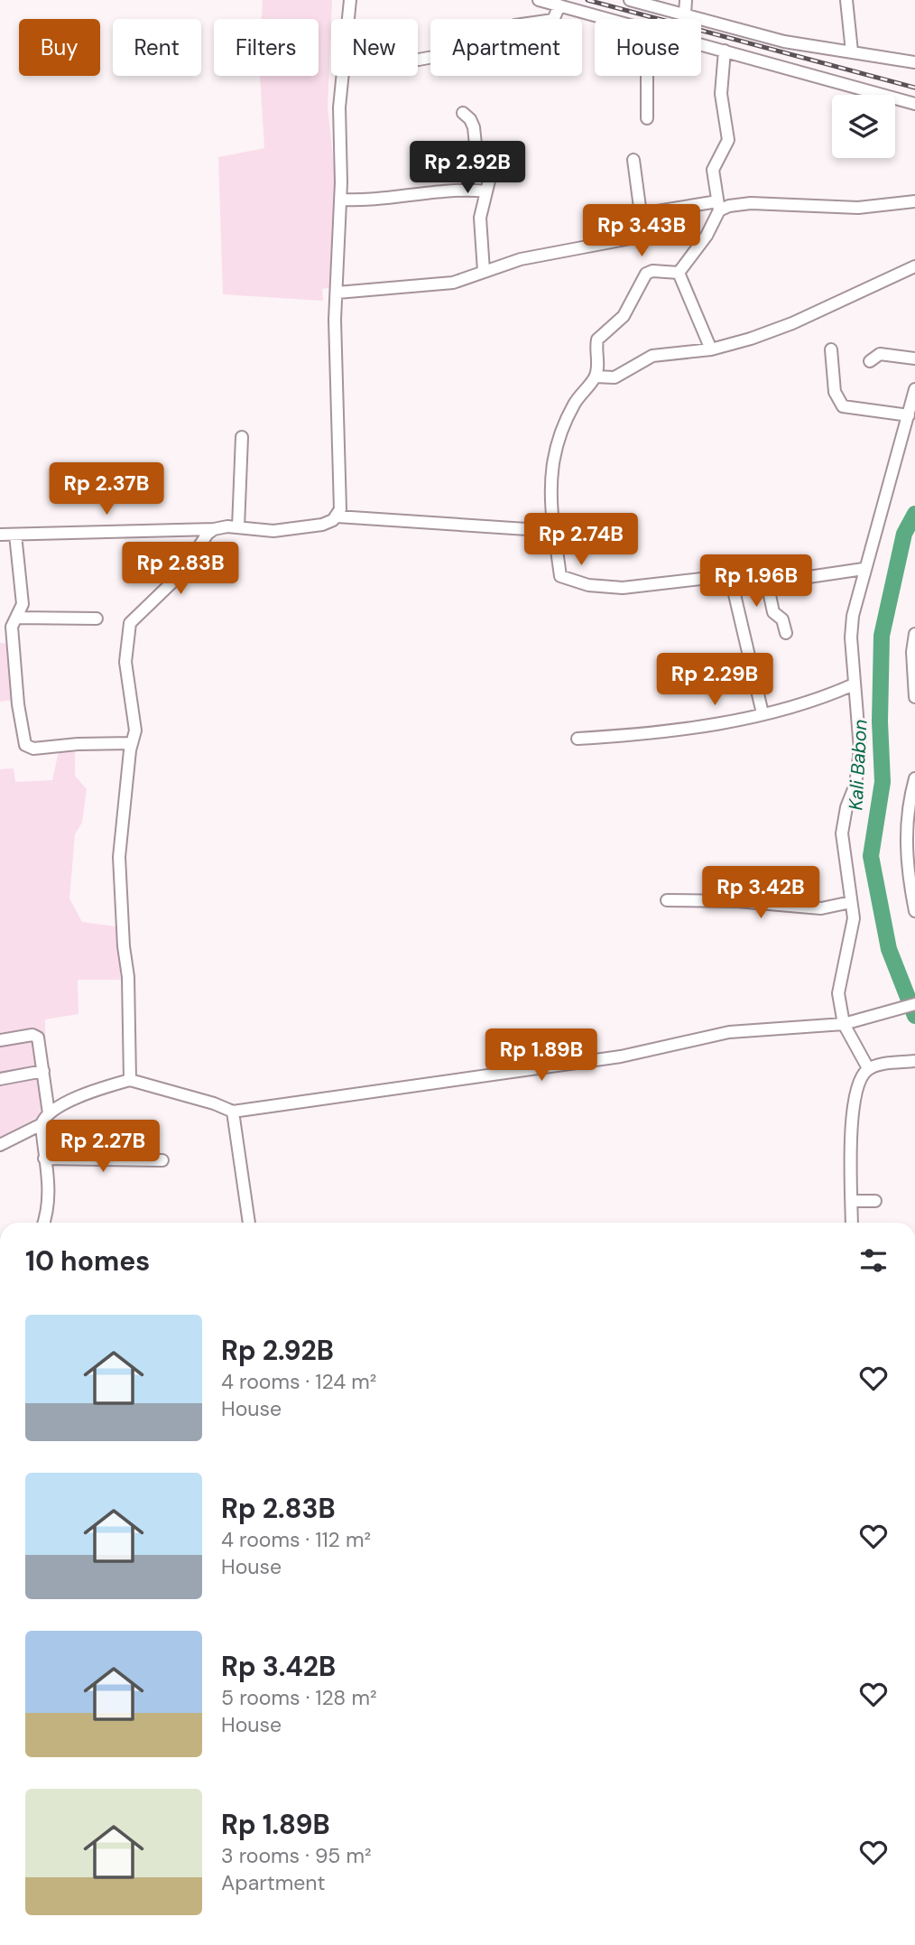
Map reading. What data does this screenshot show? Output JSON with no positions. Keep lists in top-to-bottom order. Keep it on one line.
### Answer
{"water":["Kali Babon"],"page":{"chip":["Buy","Rent","Filters","New","Apartment","House"],"price":["Rp 2.92B","Rp 3.43B","Rp 2.37B","Rp 2.74B","Rp 2.83B","Rp 1.96B","Rp 2.29B","Rp 3.42B","Rp 1.89B","Rp 2.27B"],"heading":"10 homes","list":[{"name":"Rp 2.92B","note":"4 rooms · 124 m² · House"},{"name":"Rp 2.83B","note":"4 rooms · 112 m² · House"},{"name":"Rp 3.42B","note":"5 rooms · 128 m² · House"},{"name":"Rp 1.89B","note":"3 rooms · 95 m² · Apartment"}]}}
